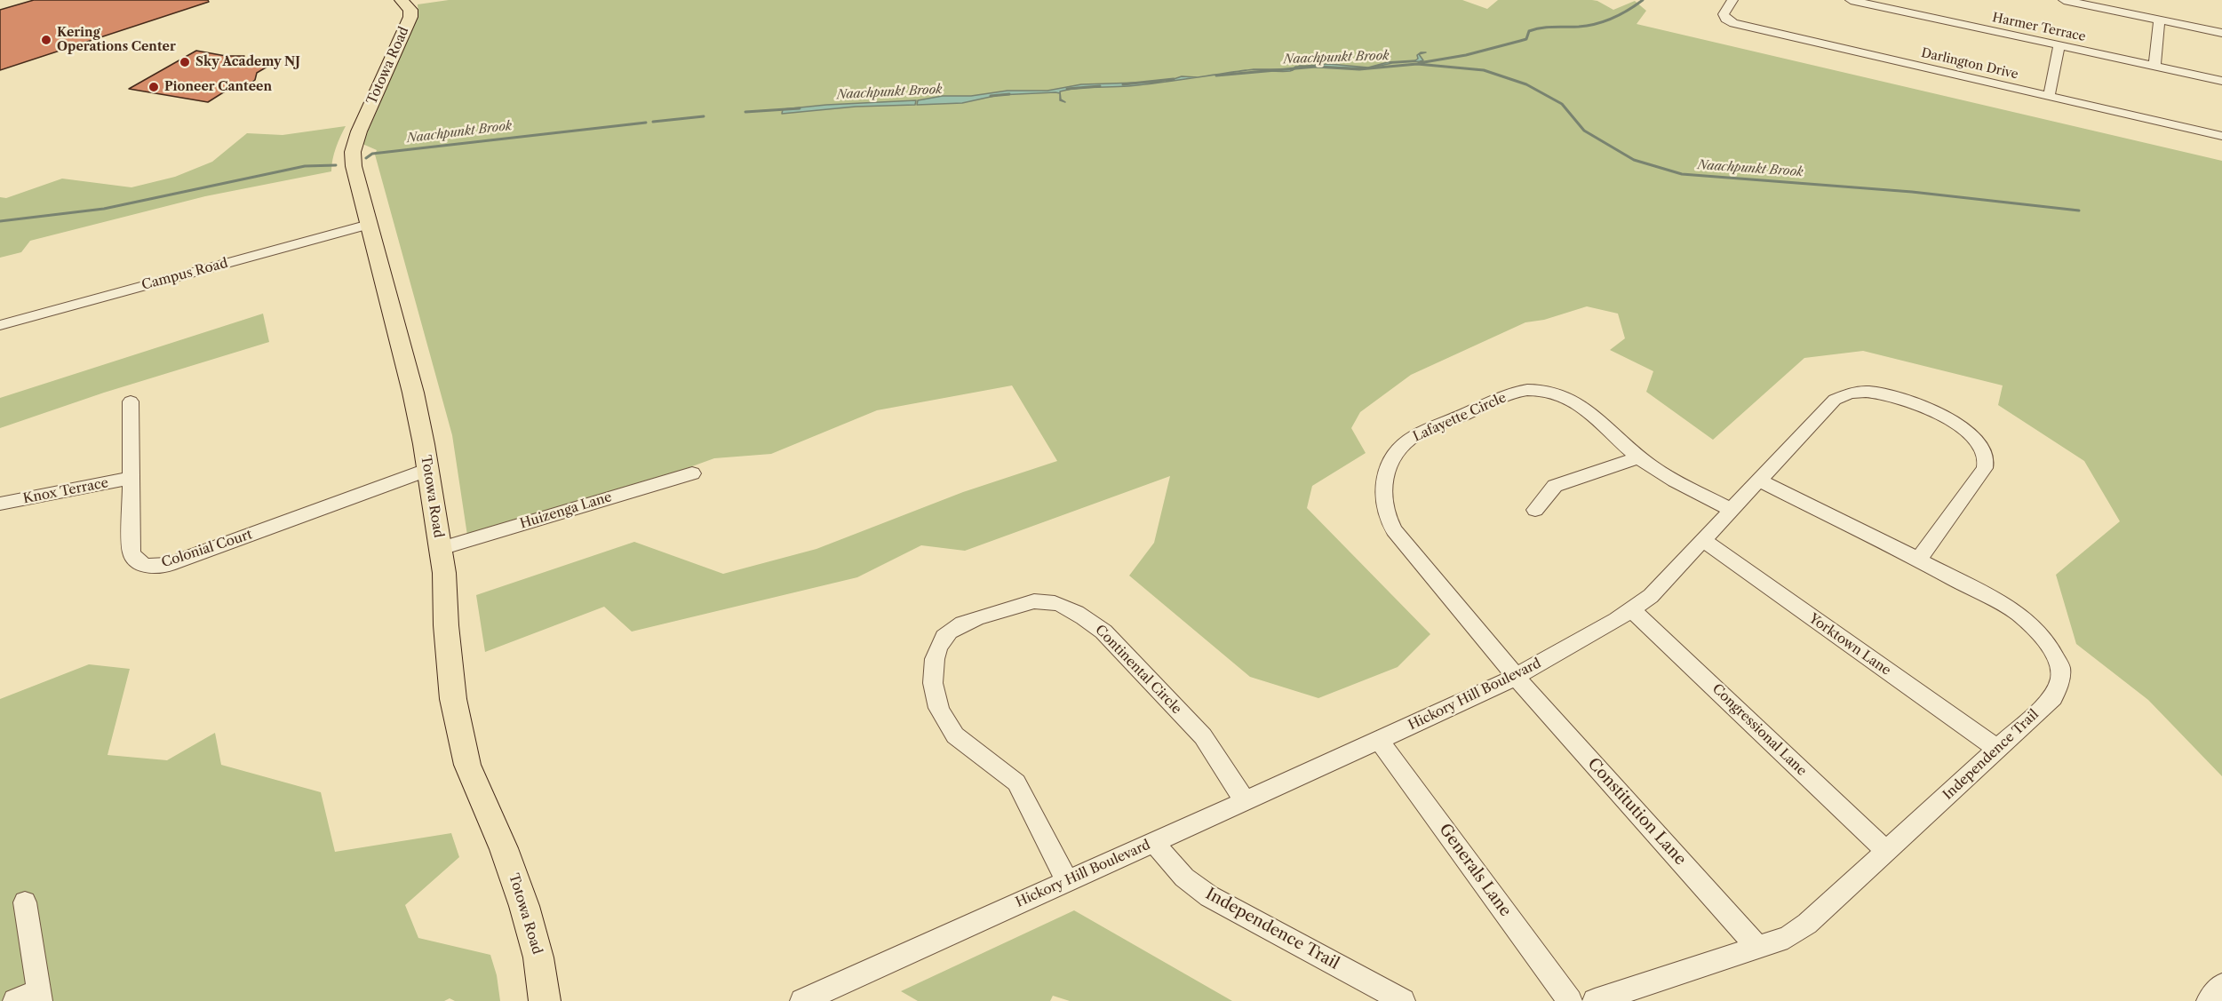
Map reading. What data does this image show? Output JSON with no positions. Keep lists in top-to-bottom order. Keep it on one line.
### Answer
{"streets":{"main road":["Totowa Road"],"street":["Harmer Terrace","Darlington Drive","Campus Road","Lafayette Circle","Knox Terrace","Huizenga Lane","Colonial Court","Yorktown Lane","Continental Circle","Hickory Hill Boulevard","Congressional Lane","Independence Trail","Constitution Lane","Generals Lane"]},"crossings":[["Totowa Road","Campus Road"],["Totowa Road","Huizenga Lane"],["Totowa Road","Colonial Court"],["Lafayette Circle","Hickory Hill Boulevard"],["Lafayette Circle","Constitution Lane"],["Knox Terrace","Colonial Court"],["Yorktown Lane","Hickory Hill Boulevard"],["Yorktown Lane","Independence Trail"],["Continental Circle","Hickory Hill Boulevard"],["Hickory Hill Boulevard","Congressional Lane"],["Hickory Hill Boulevard","Independence Trail"],["Hickory Hill Boulevard","Constitution Lane"],["Hickory Hill Boulevard","Generals Lane"],["Congressional Lane","Independence Trail"],["Independence Trail","Constitution Lane"]],"water":["Naachpunkt Brook"],"places":["Kering Operations Center","Sky Academy NJ","Pioneer Canteen"]}
